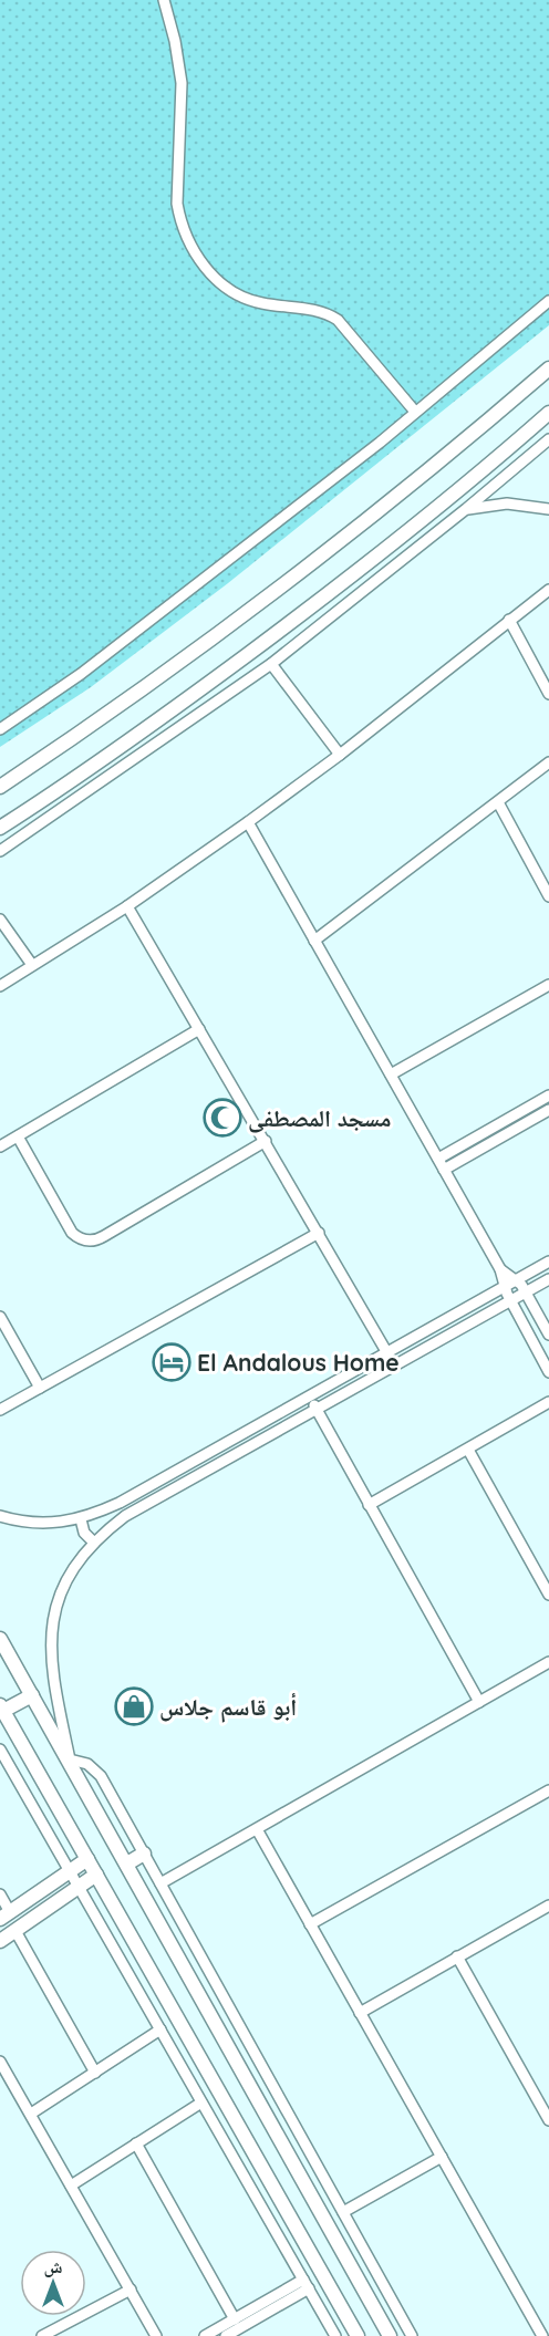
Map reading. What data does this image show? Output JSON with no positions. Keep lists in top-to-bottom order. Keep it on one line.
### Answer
{"places":{"mosque":["مسجد المصطفى"],"hotel":["El Andalous Home"],"shop":["أبو قاسم جلاس"]},"north":"top"}
